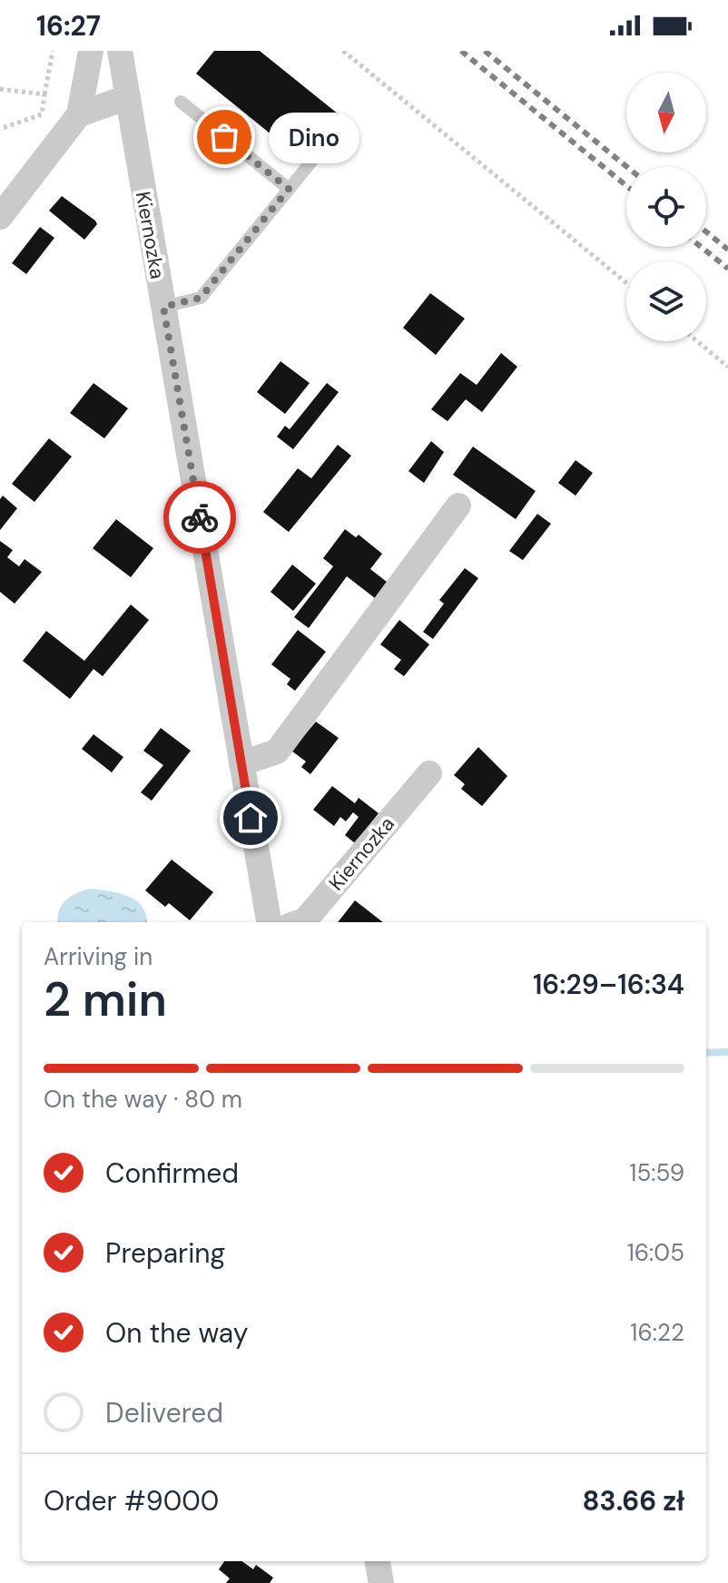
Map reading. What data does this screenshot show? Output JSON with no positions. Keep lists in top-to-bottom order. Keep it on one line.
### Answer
{"streets":{"street":["Kiernozka"]},"places":["Dino"],"north":"bottom","page":{"status":"16:27","bubble":"Dino","heading":["2 min","Arriving in","16:29–16:34"],"panel":["Order #9000","83.66 zł"],"bar":"On the way · 80 m","list":[["Confirmed","15:59"],["Preparing","16:05"],["On the way","16:22"],"Delivered"]}}
